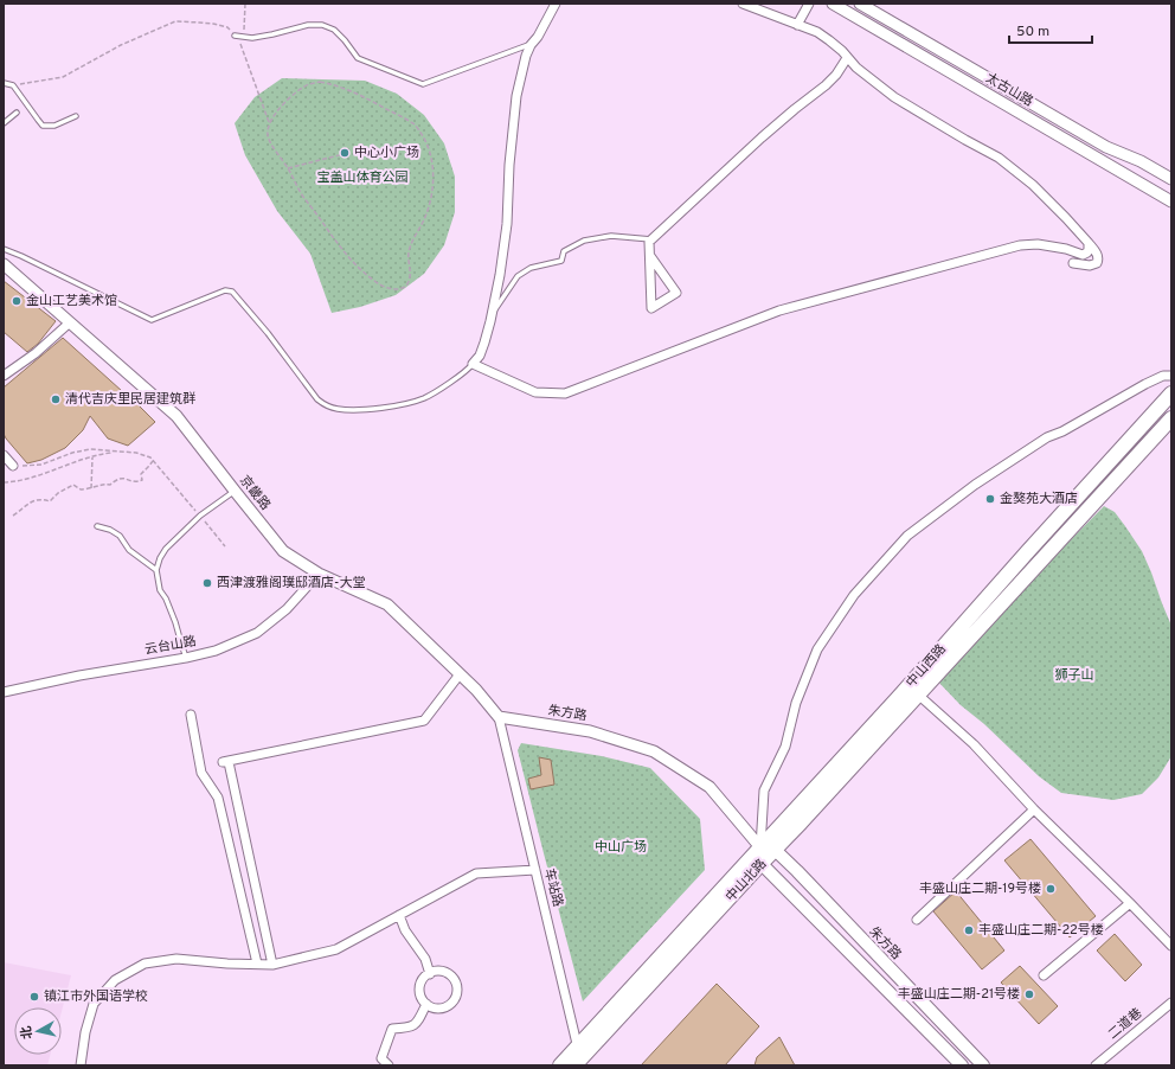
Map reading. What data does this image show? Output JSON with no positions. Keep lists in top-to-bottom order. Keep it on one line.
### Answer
{"streets":{"main road":["中山西路","朱方路","中山北路"],"street":["太古山路","京畿路","云台山路","车站路","二道巷"]},"crossings":[["京畿路","云台山路"],["京畿路","朱方路"],["京畿路","车站路"],["中山西路","朱方路"],["中山西路","中山北路"],["朱方路","中山北路"],["朱方路","车站路"],["中山北路","车站路"]],"parks":["宝盖山体育公园","狮子山","中山广场"],"places":["中心小广场","金山工艺美术馆","清代吉庆里民居建筑群","金獒苑大酒店","西津渡雅阁璞邸酒店-大堂","丰盛山庄二期-19号楼","丰盛山庄二期-22号楼","丰盛山庄二期-21号楼","镇江市外国语学校"],"scale_bar":"50 m","north":"left"}
